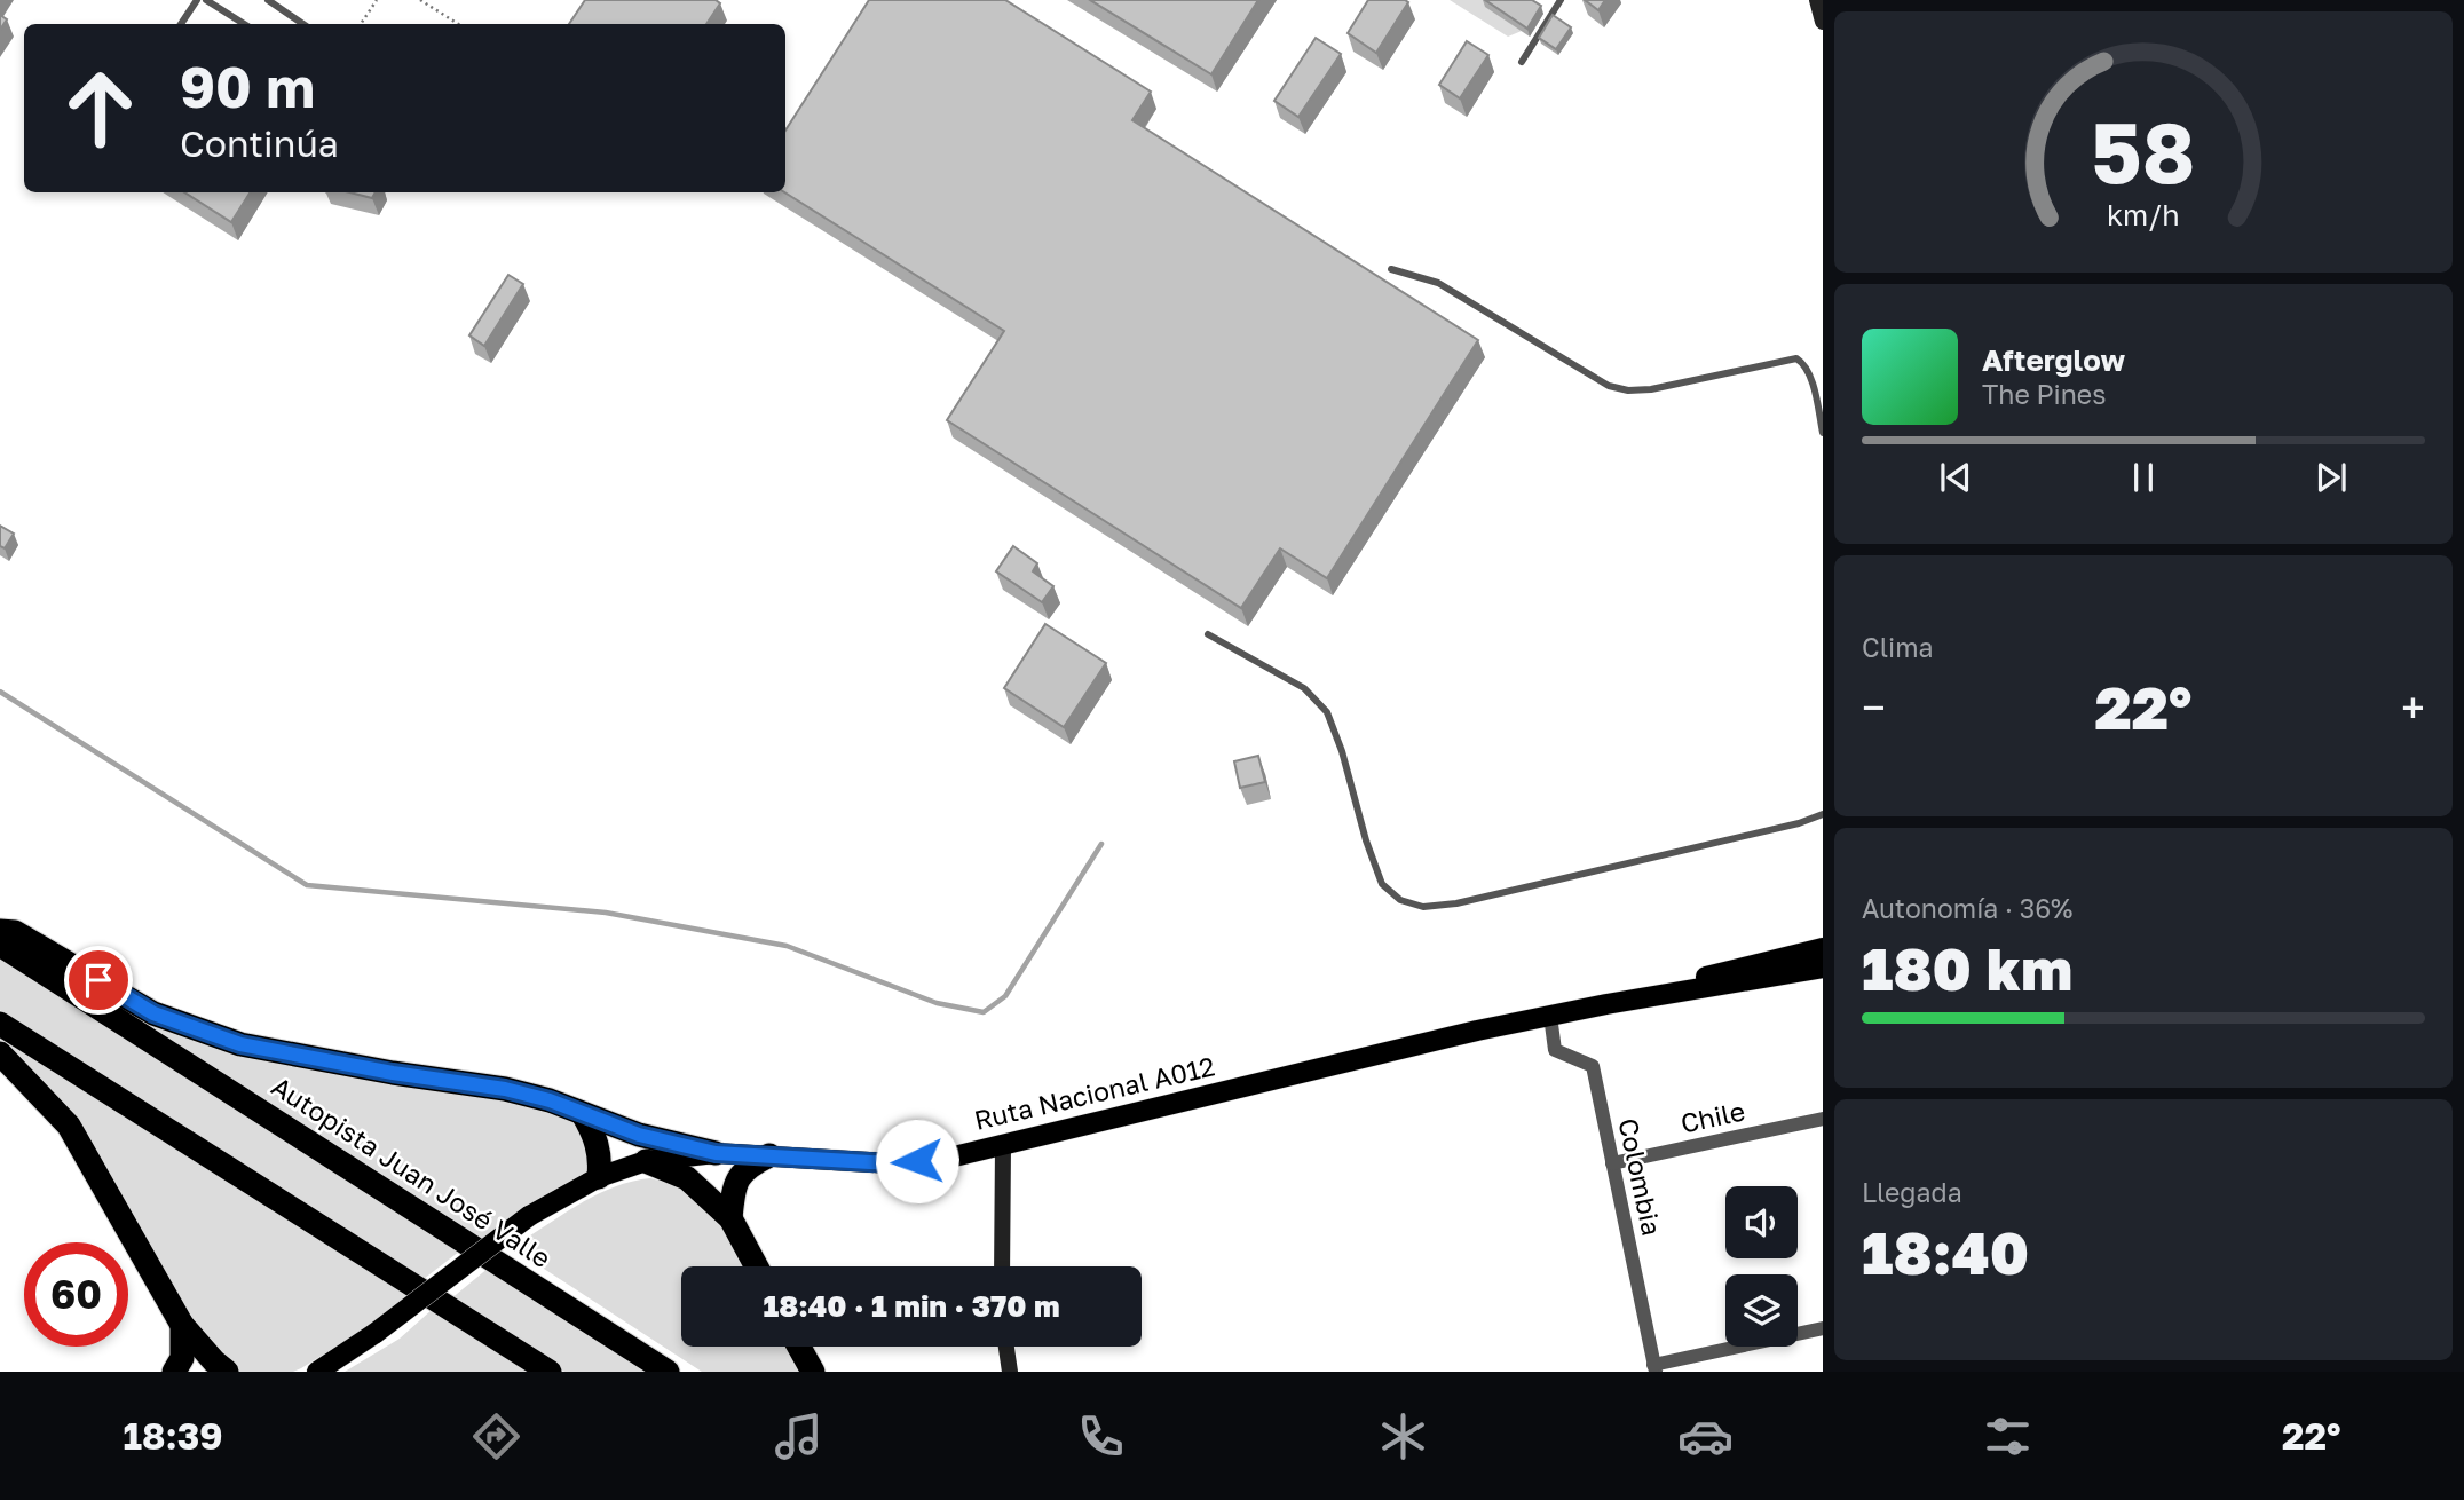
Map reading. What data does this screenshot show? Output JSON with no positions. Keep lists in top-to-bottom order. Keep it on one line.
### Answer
{"streets":{"highway":["Autopista Juan José Valle"],"main road":["Ruta Nacional A012"],"street":["Chile","Colombia"]},"crossings":[["Ruta Nacional A012","Colombia"],["Chile","Colombia"]],"page":{"turn":["90 m","Continúa"],"song":["Afterglow","The Pines"],"tile":["Clima",["Autonomía · 36%","180 km"],["Llegada","18:40"]],"heat":["−","22°","+"],"limit":"60","trip":"18:40 · 1 min · 370 m","tabs":["18:39","22°"],"gauge":["58","km/h"]}}
